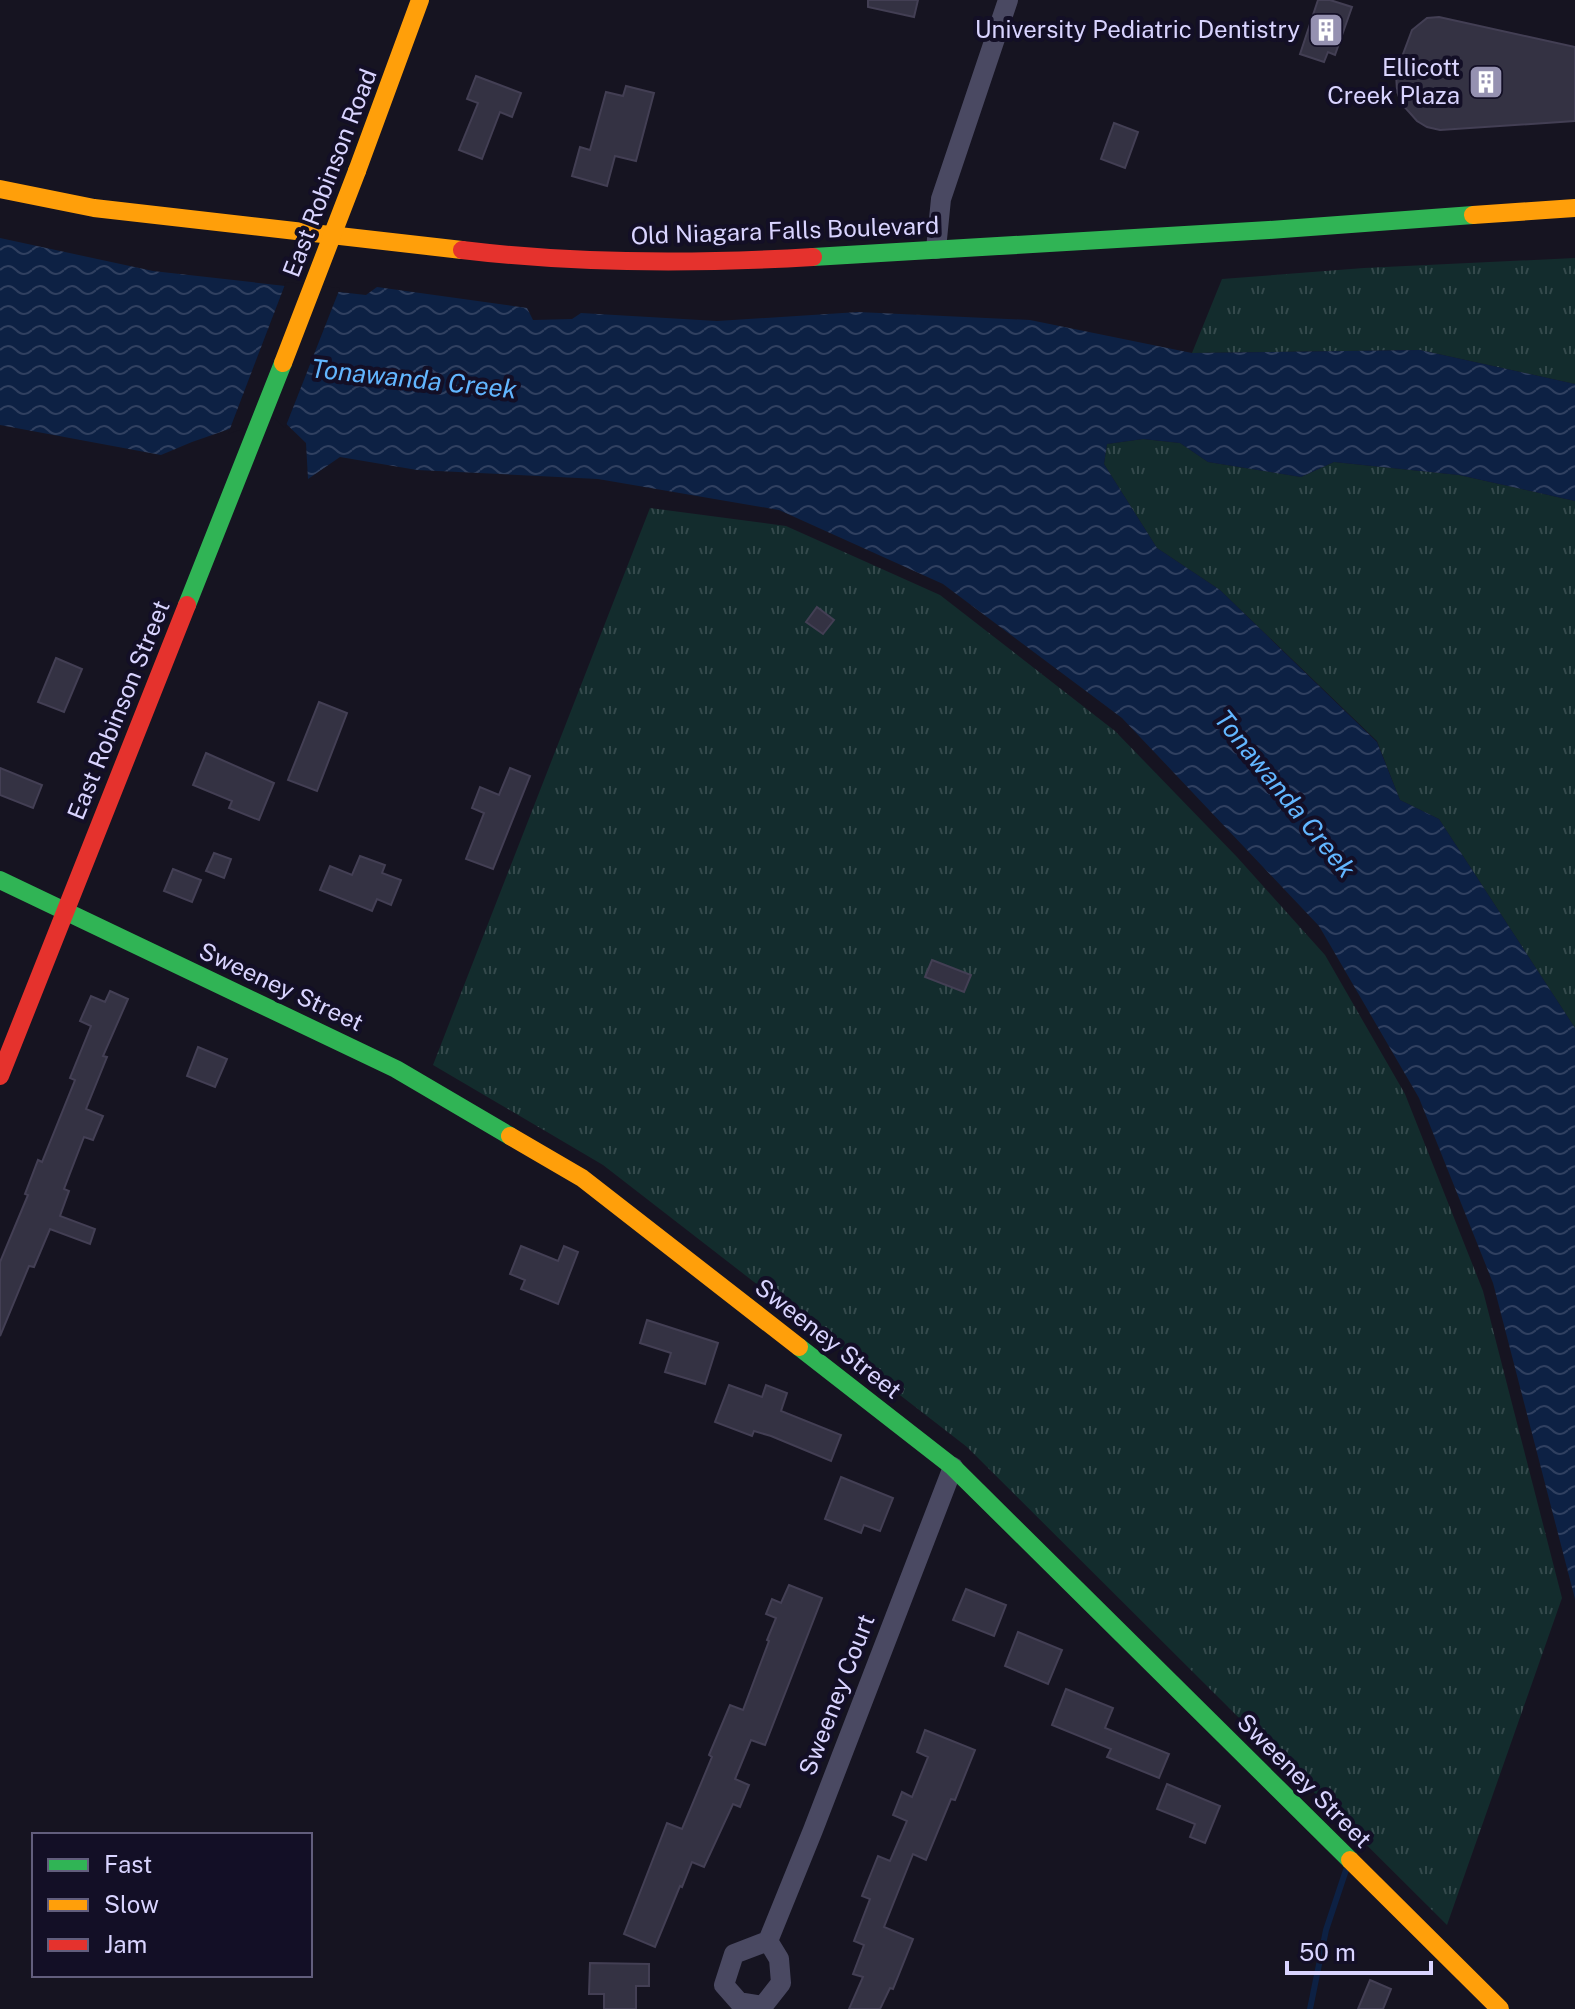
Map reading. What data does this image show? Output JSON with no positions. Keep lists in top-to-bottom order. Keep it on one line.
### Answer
{"streets":{"street":["East Robinson Road","Old Niagara Falls Boulevard","East Robinson Street","Sweeney Street","Sweeney Court"]},"crossings":[["East Robinson Road","East Robinson Street"],["East Robinson Street","Sweeney Street"],["Sweeney Street","Sweeney Court"]],"water":["Tonawanda Creek"],"places":{"building":["University Pediatric Dentistry","Ellicott Creek Plaza"]},"legend":["Fast","Slow","Jam"],"scale_bar":"50 m"}
